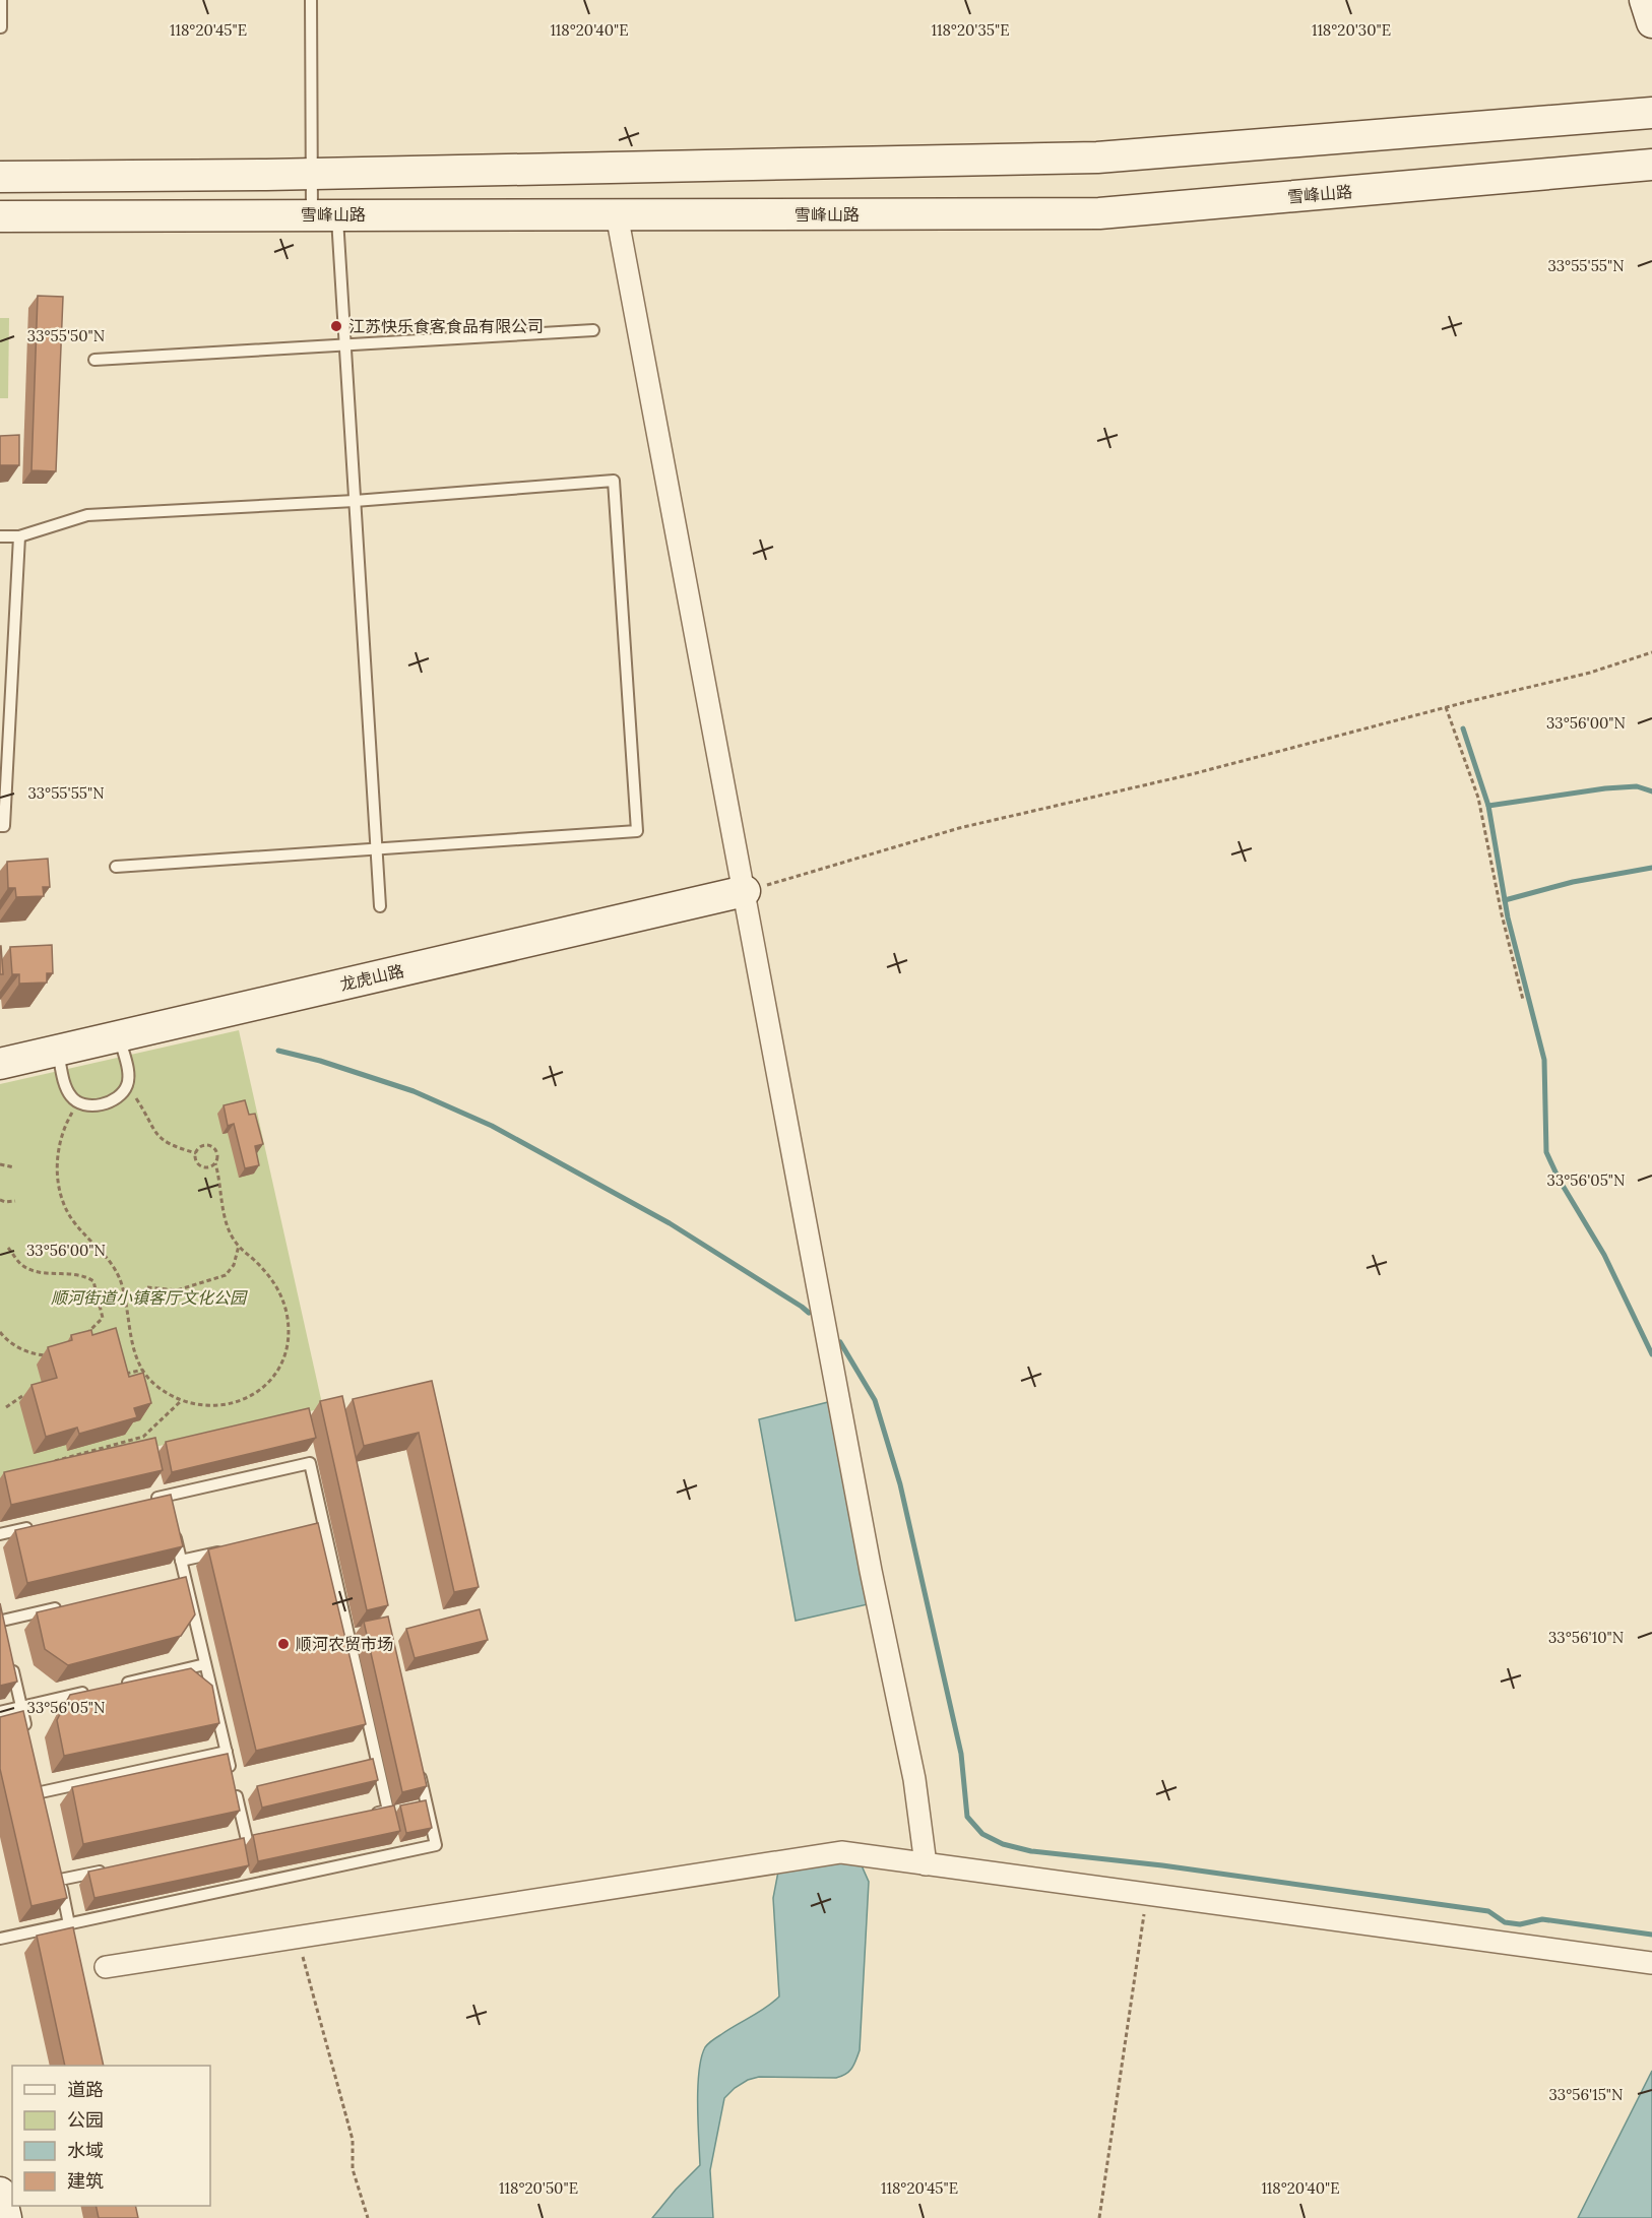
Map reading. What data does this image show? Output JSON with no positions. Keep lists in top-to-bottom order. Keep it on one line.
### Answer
{"streets":{"main road":["雪峰山路","龙虎山路"]},"parks":["顺河街道小镇客厅文化公园"],"places":["江苏快乐食客食品有限公司","顺河农贸市场"],"legend":["道路","公园","水域","建筑"],"coordinates":["118°20'45\"E","118°20'40\"E","118°20'35\"E","118°20'30\"E","33°55'55\"N","33°55'50\"N","33°56'00\"N","33°56'05\"N","33°56'10\"N","33°56'15\"N","118°20'50\"E"]}
